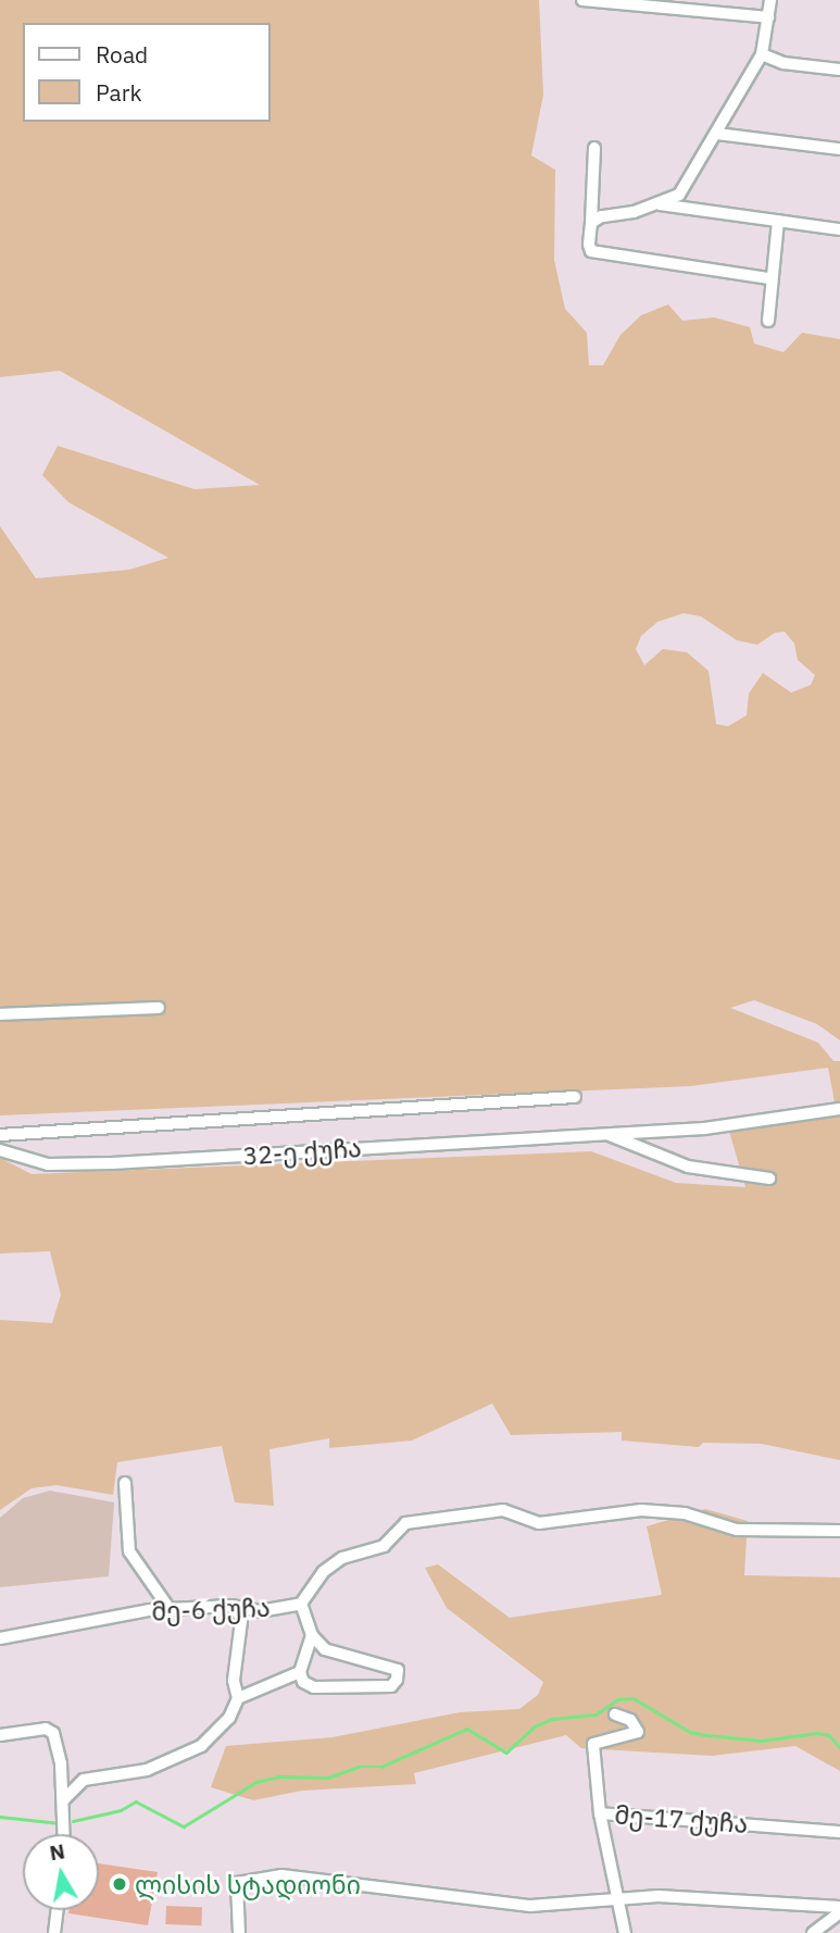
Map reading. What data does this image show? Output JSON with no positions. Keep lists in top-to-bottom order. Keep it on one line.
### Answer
{"streets":{"street":["32-ე ქუჩა","მე-6 ქუჩა","მე-17 ქუჩა"]},"places":["ლისის სტადიონი"],"legend":["Road","Park"],"north":"top"}
